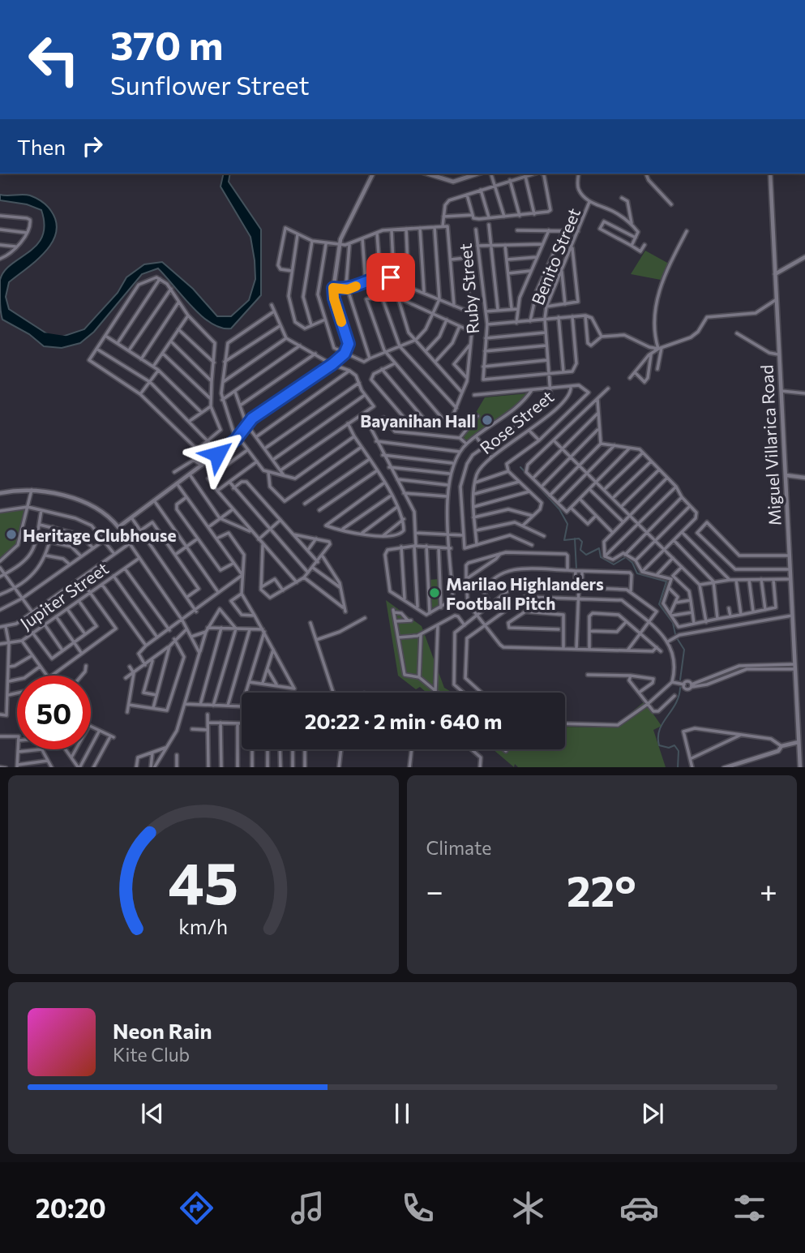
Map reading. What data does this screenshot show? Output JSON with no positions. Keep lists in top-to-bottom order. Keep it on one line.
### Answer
{"streets":{"main road":["Miguel Villarica Road"],"street":["Benito Street","Ruby Street","Rose Street","Jupiter Street"]},"crossings":[["Benito Street","Ruby Street"]],"places":["Bayanihan Hall","Heritage Clubhouse","Marilao Highlanders Football Pitch"],"page":{"turn":["370 m","Sunflower Street"],"then":"Then","limit":"50","trip":"20:22 · 2 min · 640 m","tile":"Climate","heat":["−","22°","+"],"song":["Neon Rain","Kite Club"],"tabs":"20:20","gauge":["45","km/h"]}}
